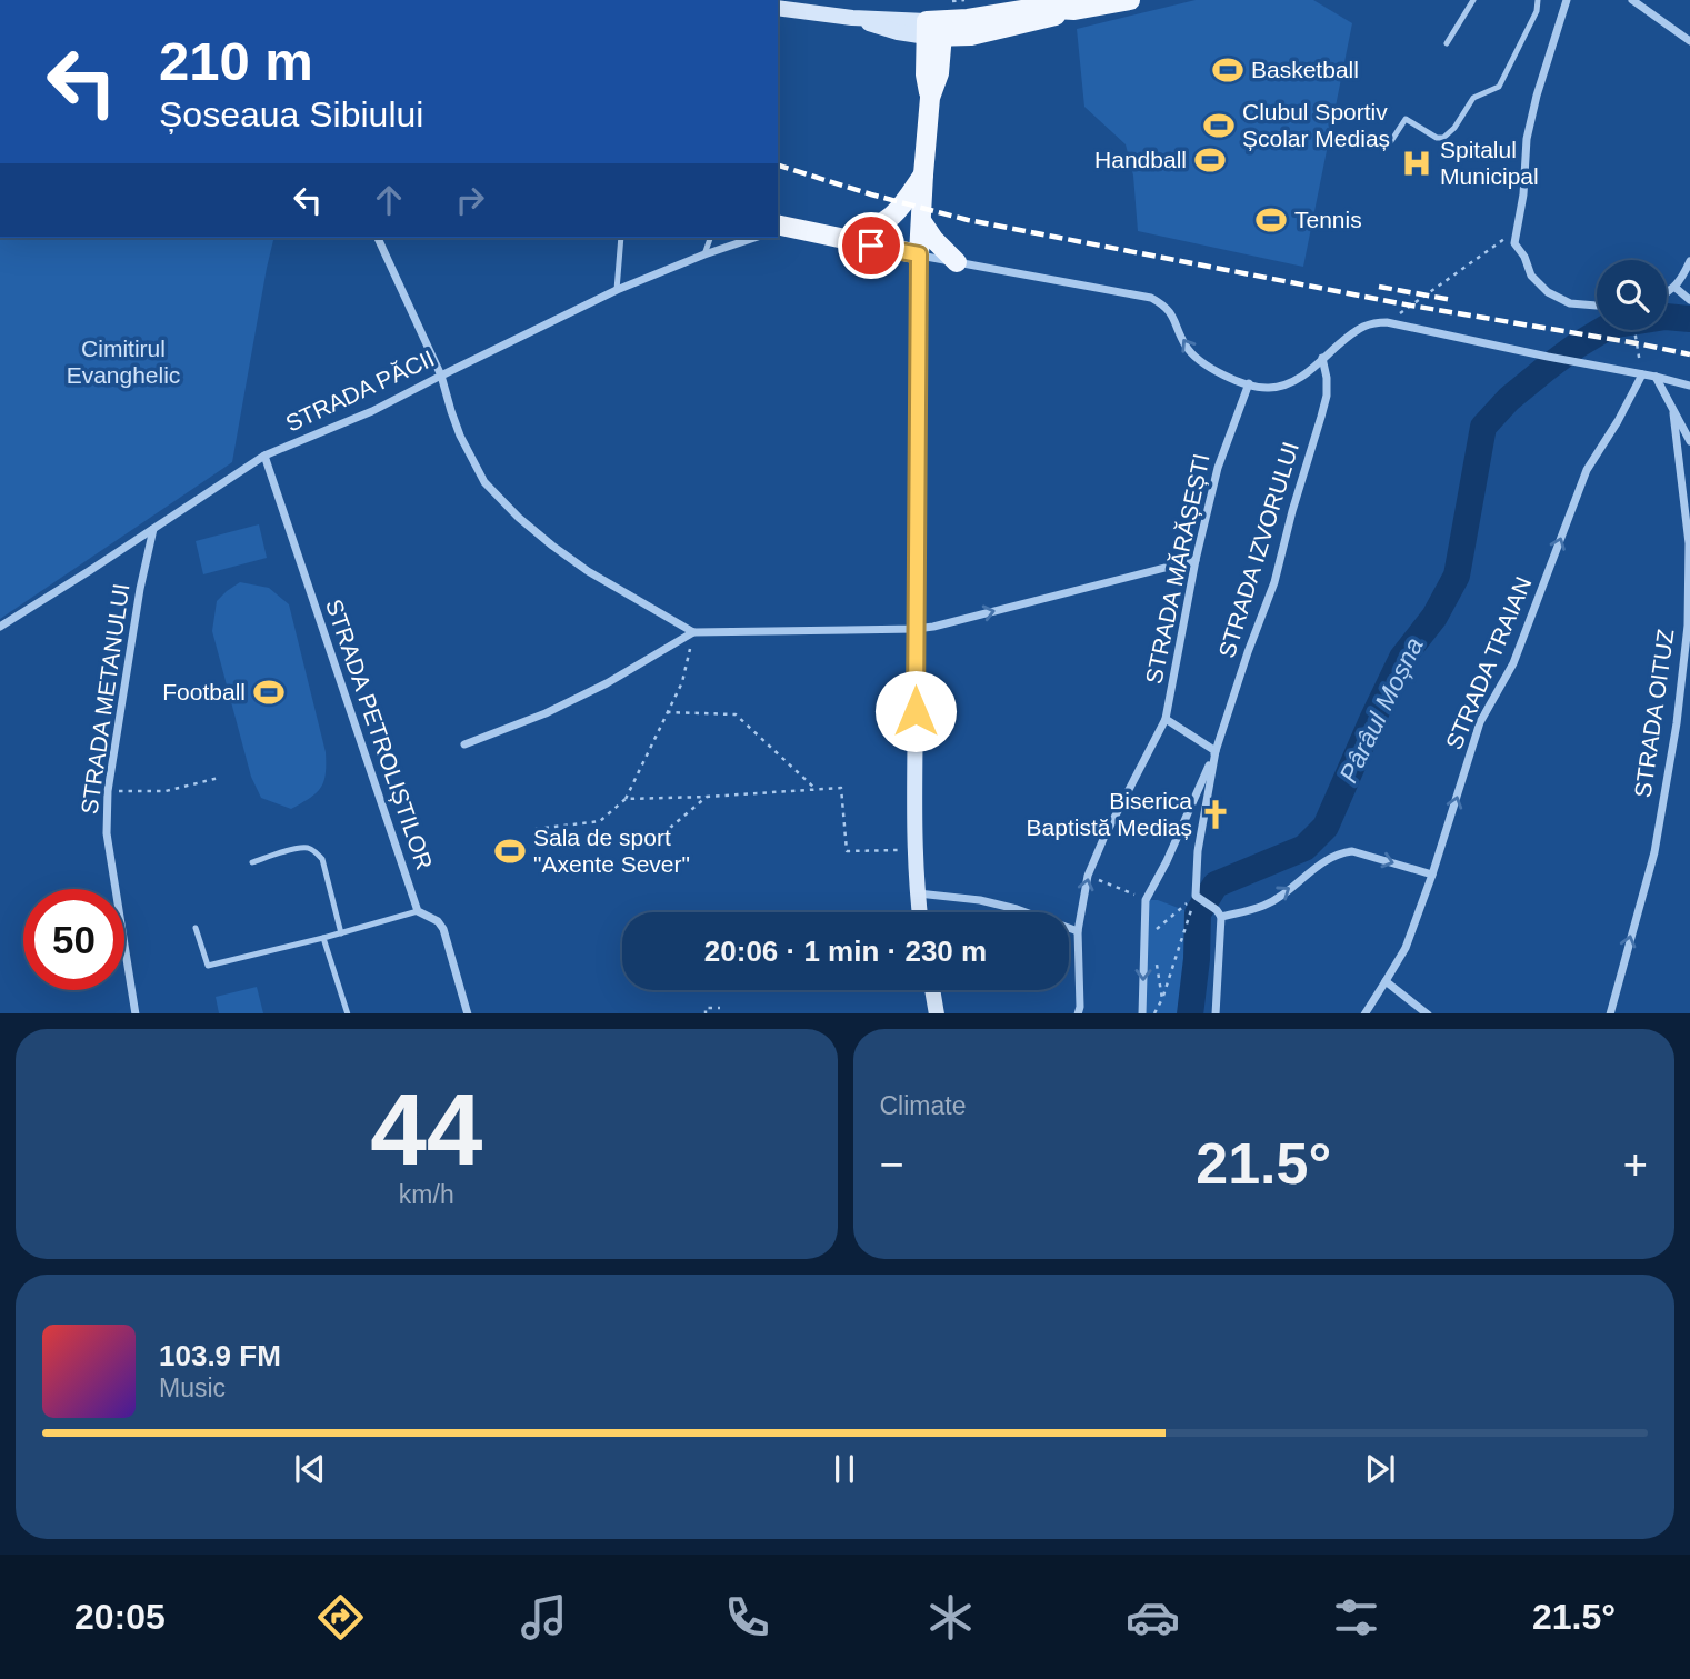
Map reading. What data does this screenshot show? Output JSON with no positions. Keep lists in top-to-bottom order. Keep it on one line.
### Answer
{"streets":{"street":["STRADA PĂCII","STRADA IZVORULUI","STRADA MĂRĂȘEȘTI","STRADA TRAIAN","STRADA METANULUI","STRADA OITUZ","STRADA PETROLIȘTILOR"]},"crossings":[["STRADA PĂCII","STRADA METANULUI"],["STRADA PĂCII","STRADA PETROLIȘTILOR"],["STRADA IZVORULUI","STRADA MĂRĂȘEȘTI"]],"one_way":["STRADA TRAIAN","STRADA OITUZ"],"water":["Pârâul Moșna"],"parks":["Cimitirul Evanghelic"],"places":{"sports":["Basketball","Clubul Sportiv Școlar Mediaș","Handball","Tennis","Football","Sala de sport \"Axente Sever\""],"hospital":["Spitalul Municipal"],"church":["Biserica Baptistă Mediaș"]},"page":{"turn":["210 m","Șoseaua Sibiului"],"limit":"50","trip":"20:06 · 1 min · 230 m","tile":[["44","km/h"],"Climate"],"heat":["−","21.5°","+"],"song":["103.9 FM","Music"],"tabs":["20:05","21.5°"]}}
